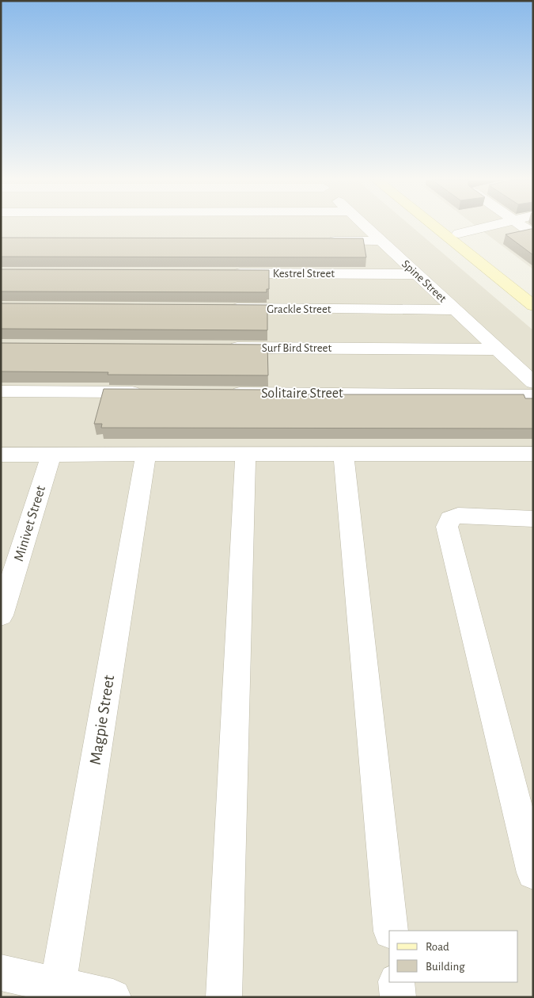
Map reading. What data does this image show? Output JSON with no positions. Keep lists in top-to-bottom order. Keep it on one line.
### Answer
{"streets":{"street":["Kestrel Street","Spine Street","Grackle Street","Surf Bird Street","Solitaire Street","Minivet Street","Magpie Street"]},"crossings":[["Kestrel Street","Spine Street"],["Spine Street","Grackle Street"],["Spine Street","Surf Bird Street"]],"legend":["Road","Building"]}
